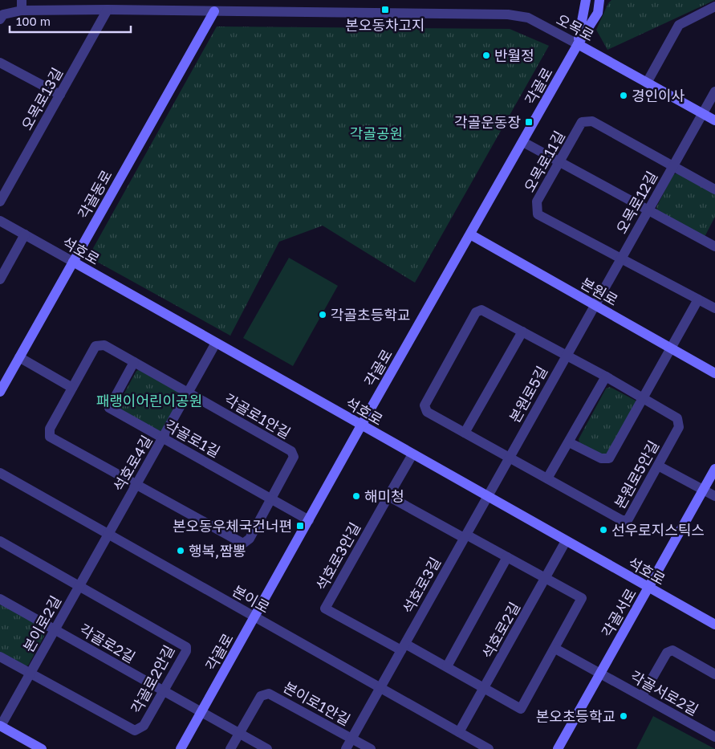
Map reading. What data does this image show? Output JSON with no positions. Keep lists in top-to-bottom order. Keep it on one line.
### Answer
{"streets":{"street":["오목로","각골로","오목로13길","오목로11길","각골동로","오목로12길","석호로","본원로","본원로5길","각골로1안길","각골로1길","석호로4길","본원로5안길","석호로3안길","석호로3길","본이로","각골서로","본이로2길","석호로2길","각골로2길","각골로2안길","각골서로2길","본이로1안길"]},"crossings":[["오목로","각골로"],["오목로","오목로13길"],["오목로","각골동로"],["오목로","오목로12길"],["각골로","석호로"],["각골로","본원로"],["각골로","각골로1길"],["각골로","본이로"],["각골로","각골로2길"],["오목로11길","오목로12길"],["각골동로","석호로"],["오목로12길","본원로"],["오목로12길","본원로5길"],["석호로","본원로5길"],["석호로","석호로4길"],["석호로","석호로3길"],["석호로","각골서로"],["석호로","석호로2길"],["본원로","본원로5길"],["본원로5길","본원로5안길"],["본원로5길","석호로3길"],["각골로1안길","각골로1길"],["각골로1안길","석호로4길"],["각골로1길","석호로4길"],["석호로4길","본이로"],["석호로4길","본이로2길"],["석호로3안길","석호로3길"],["석호로3안길","석호로2길"],["석호로3안길","각골서로2길"],["석호로3길","본이로"],["석호로3길","본이로1안길"],["본이로","본이로2길"],["본이로","석호로2길"],["각골서로","각골서로2길"],["본이로2길","각골로2길"],["본이로2길","각골로2안길"],["각골로2길","각골로2안길"],["각골로2길","본이로1안길"]],"parks":["각골공원","패랭이어린이공원"],"places":{"transit":["본오동차고지","각골운동장","본오동우체국건너편"],"other":["반월정","경인이사","각골초등학교","해미청","선우로지스틱스","행복,짬뽕","본오초등학교"]},"scale_bar":"100 m"}
